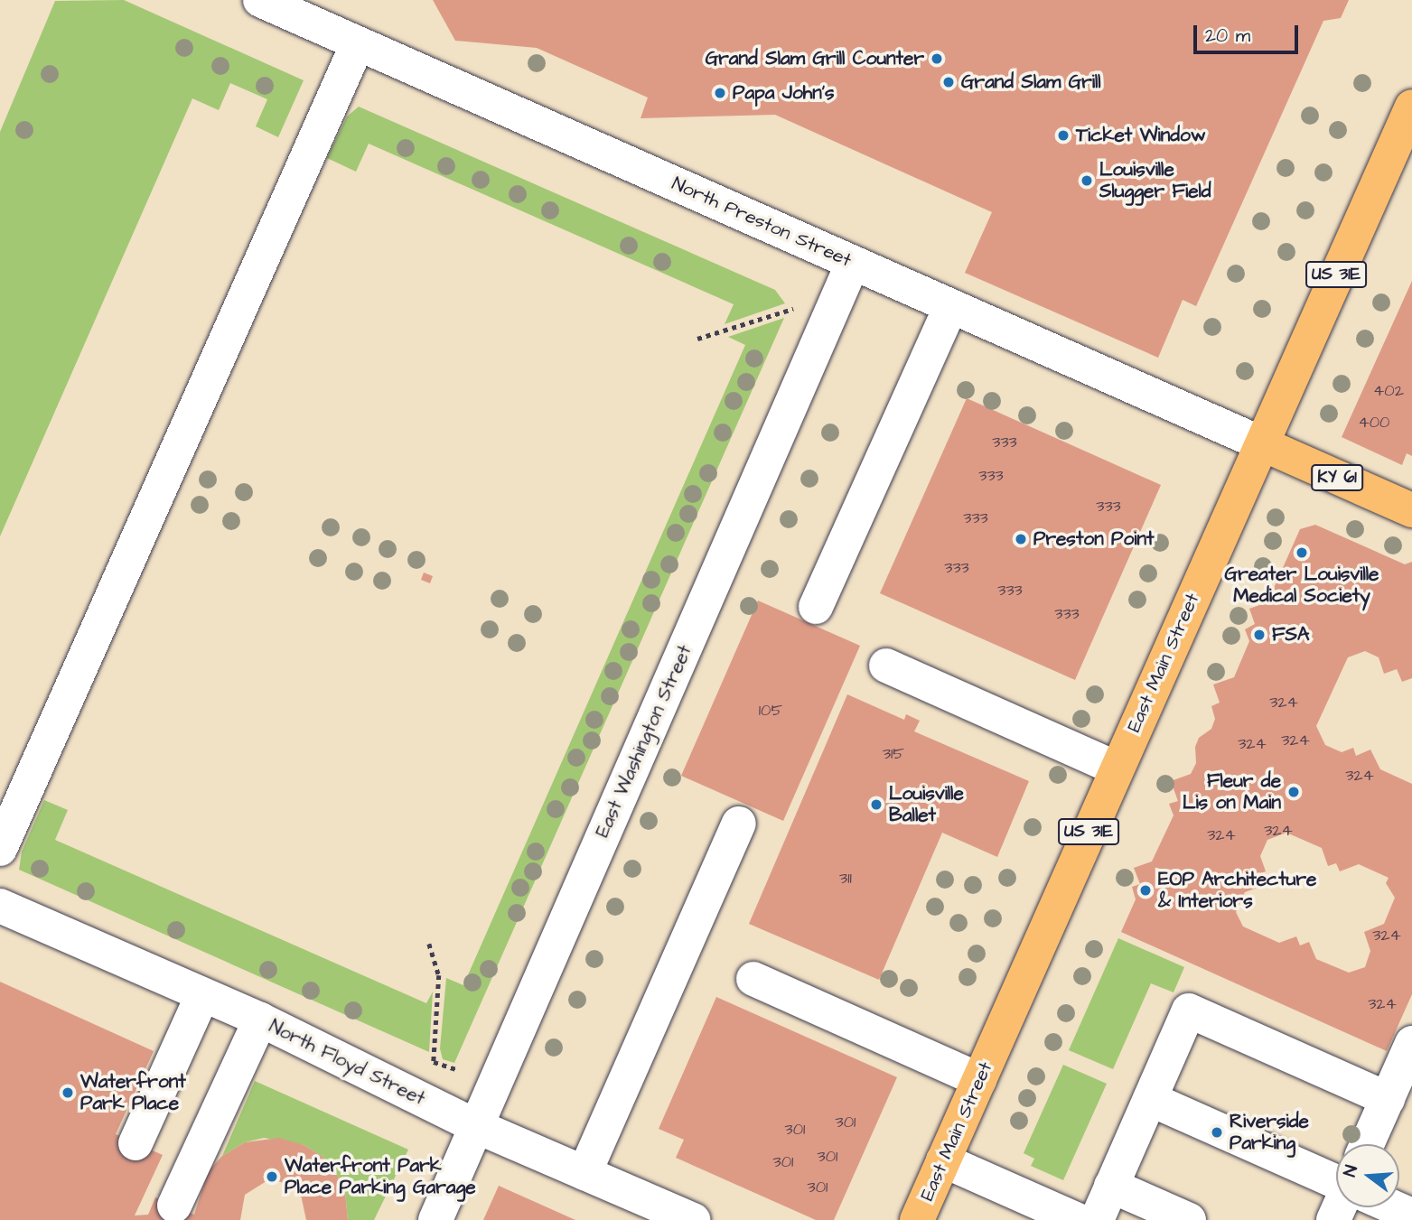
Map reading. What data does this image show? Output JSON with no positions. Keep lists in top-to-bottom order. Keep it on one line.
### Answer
{"streets":{"main road":["US 31E","KY 61","East Main Street"],"street":["North Preston Street","East Washington Street","North Floyd Street"]},"crossings":[["North Preston Street","KY 61"],["North Preston Street","East Main Street"],["North Preston Street","East Washington Street"],["KY 61","East Main Street"],["East Washington Street","North Floyd Street"]],"places":["Grand Slam Grill Counter","Grand Slam Grill","Papa John's","Ticket Window","Louisville Slugger Field","Preston Point","Greater Louisville Medical Society","FSA","Fleur de Lis on Main","Louisville Ballet","EOP Architecture & Interiors","Waterfront Park Place","Riverside Parking","Waterfront Park Place Parking Garage"],"house_numbers":["402","400","333","333","333","333","333","333","333","324","105","324","324","315","324","324","324","311","324","324","301","301","301","301","301"],"scale_bar":"20 m","north":"left"}
